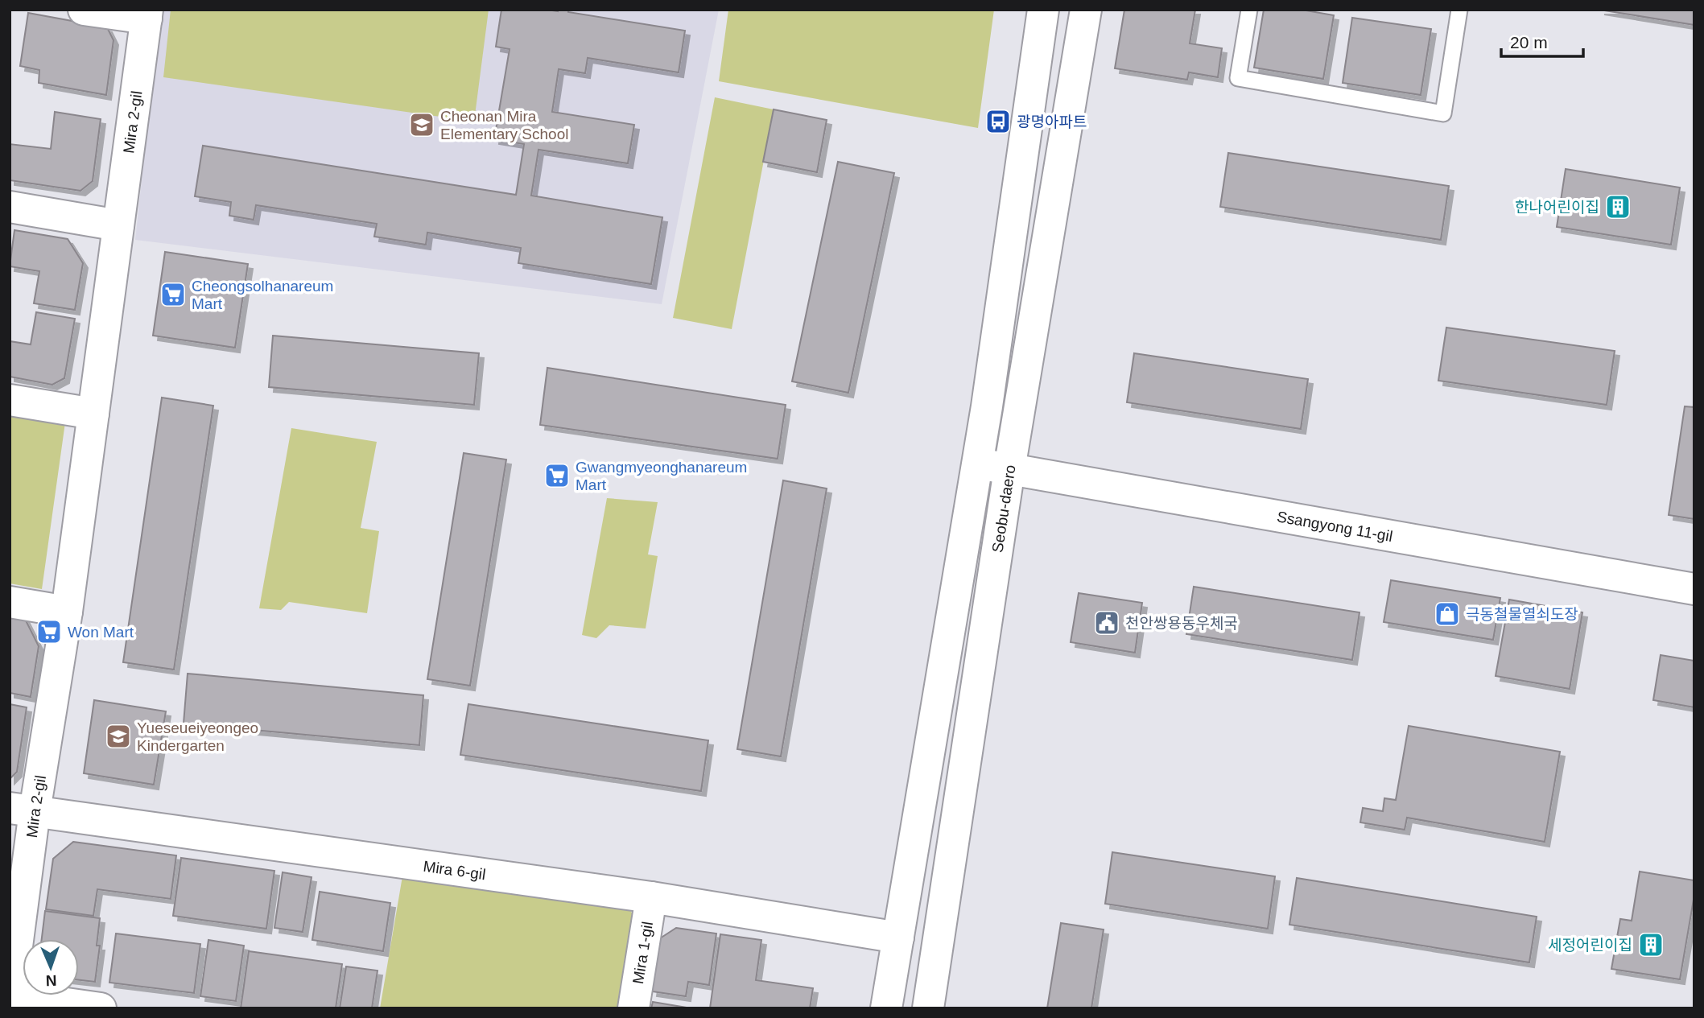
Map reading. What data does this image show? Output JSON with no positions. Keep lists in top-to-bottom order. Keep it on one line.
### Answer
{"streets":{"street":["Mira 2-gil","Seobu-daero","Ssangyong 11-gil","Mira 6-gil","Mira 1-gil"]},"crossings":[["Mira 2-gil","Mira 6-gil"],["Seobu-daero","Ssangyong 11-gil"],["Mira 6-gil","Mira 1-gil"]],"places":{"bus stop":["광명아파트"],"school or university":["Cheonan Mira Elementary School","Yueseueiyeongeo Kindergarten"],"building":["한나어린이집","세정어린이집"],"supermarket":["Cheongsolhanareum Mart","Gwangmyeonghanareum Mart","Won Mart"],"shop":["극동철물열쇠도장"],"public building":["천안쌍용동우체국"]},"scale_bar":"20 m","north":"bottom"}
